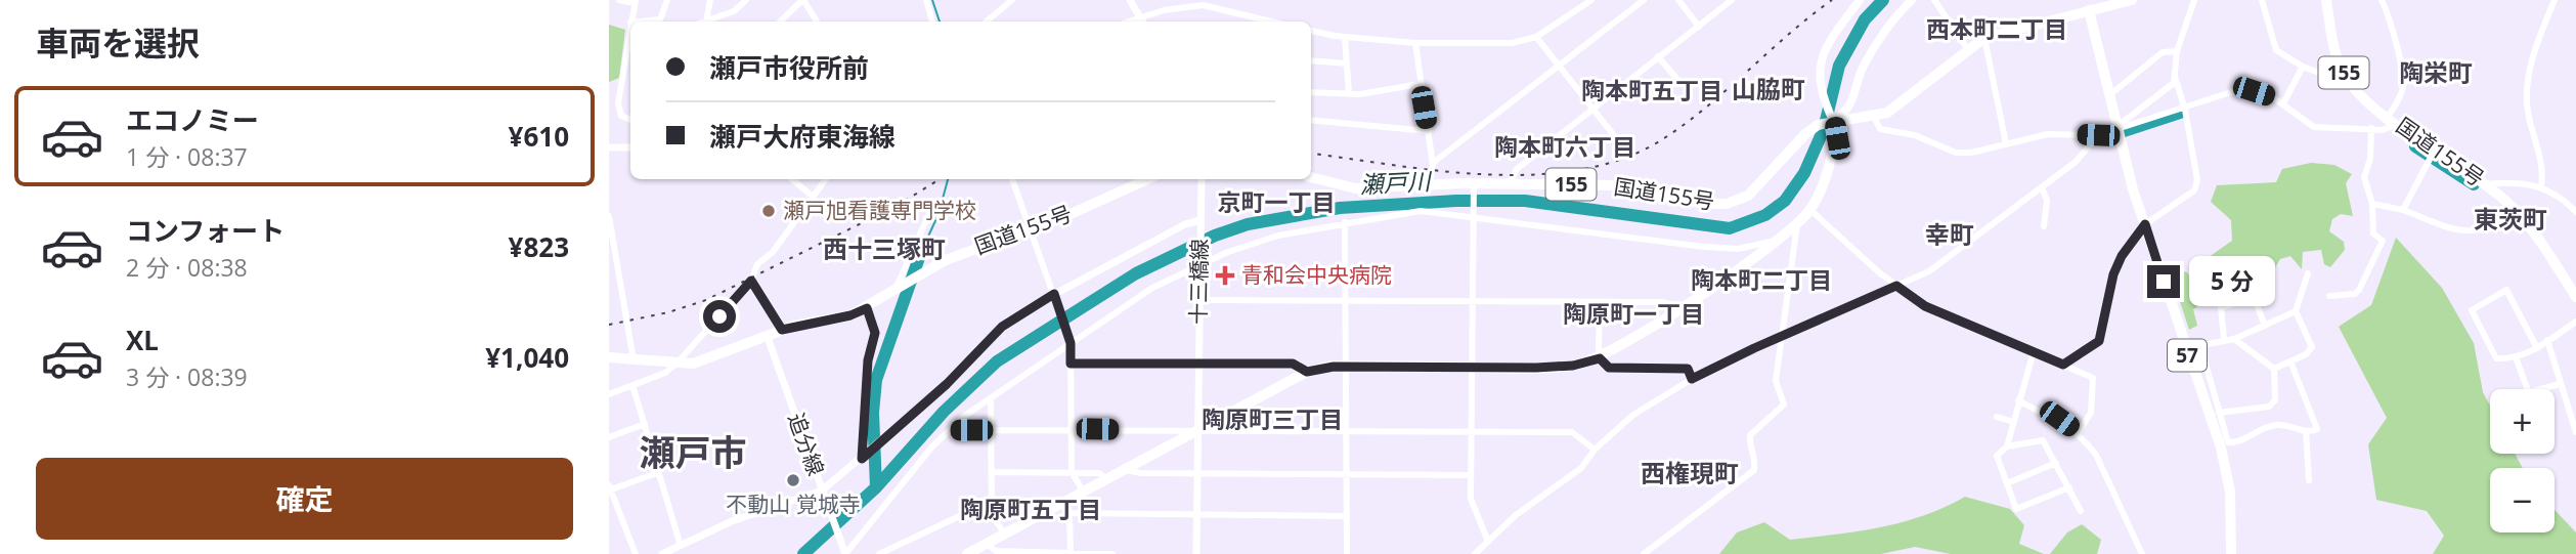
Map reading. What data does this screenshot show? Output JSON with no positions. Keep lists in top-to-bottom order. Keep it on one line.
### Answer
{"streets":{"main road":["155","国道155号","57"],"street":["十三橋線","追分線"]},"crossings":[["国道155号","57"],["国道155号","追分線"]],"districts":["西本町二丁目","陶栄町","山脇町","陶本町五丁目","陶本町六丁目","京町一丁目","東茨町","幸町","西十三塚町","陶本町二丁目","陶原町一丁目","陶原町三丁目","瀬戸市","西権現町","陶原町五丁目"],"water":["瀬戸川"],"places":{"other":["瀬戸旭看護専門学校","不動山 覚城寺"],"health":["青和会中央病院"]},"page":{"heading":"車両を選択","banner":["瀬戸市役所前","瀬戸大府東海線"],"list":[{"name":"エコノミー","note":"1 分 · 08:37","value":"¥610"},{"name":"コンフォート","note":"2 分 · 08:38","value":"¥823"},{"name":"XL","note":"3 分 · 08:39","value":"¥1,040"}],"bubble":"5 分","map_buttons":["+","−"],"buttons":"確定"}}
